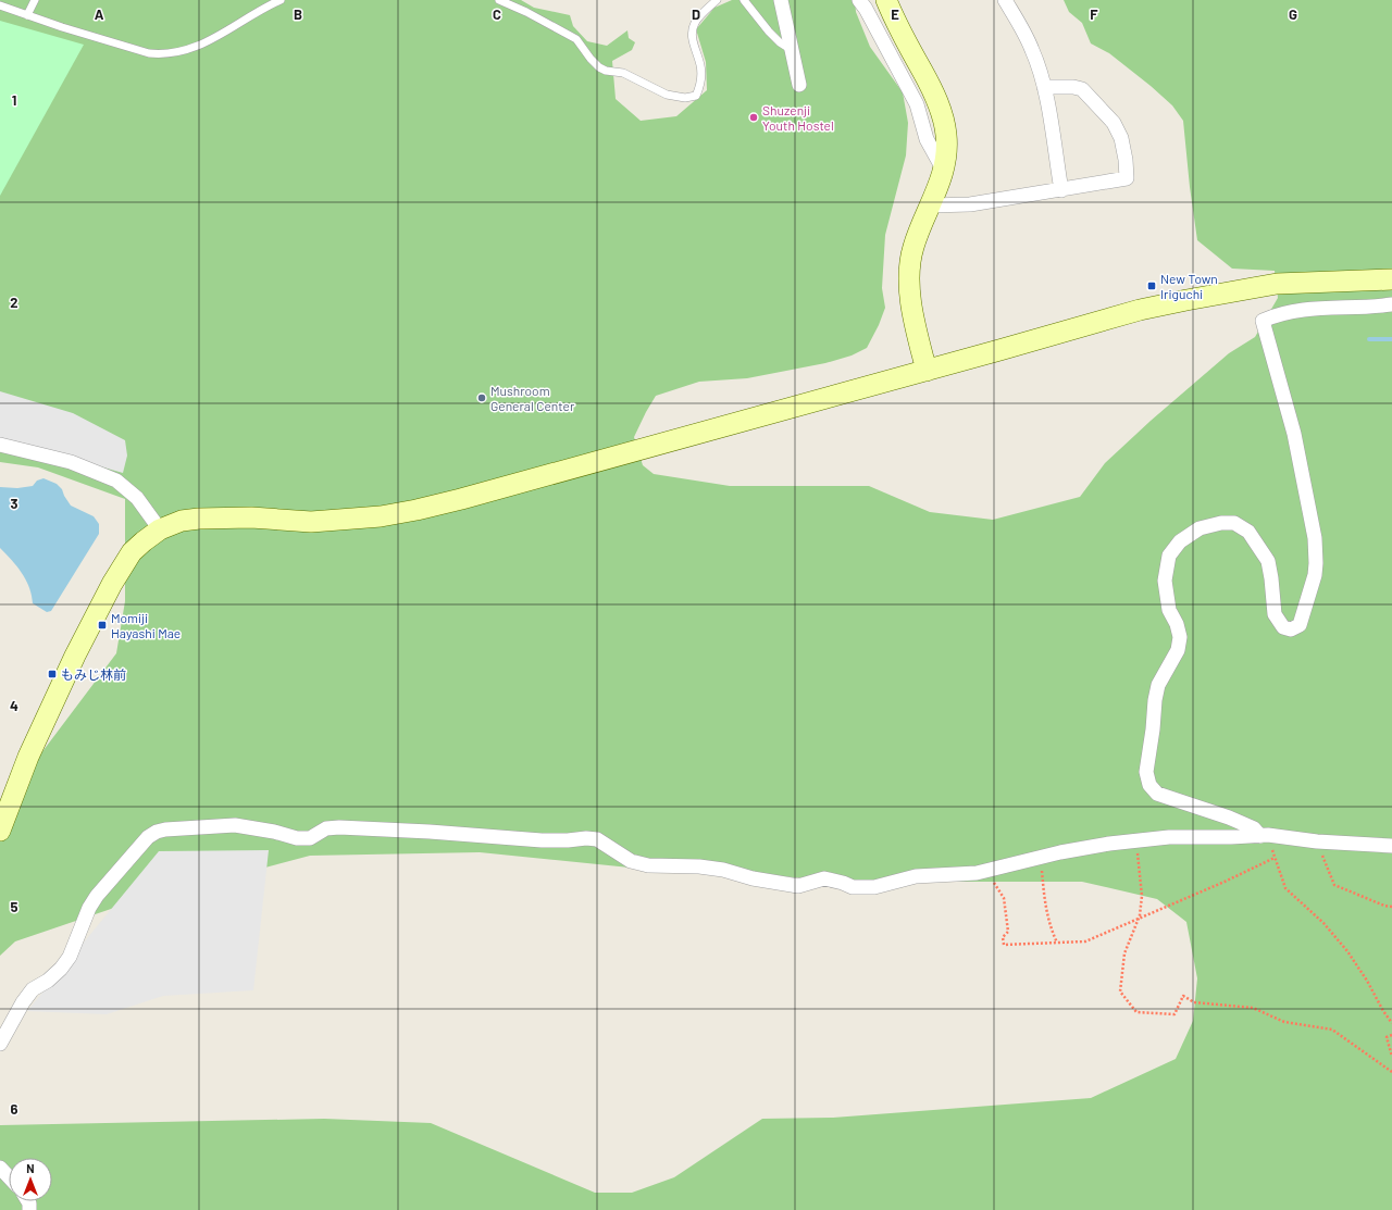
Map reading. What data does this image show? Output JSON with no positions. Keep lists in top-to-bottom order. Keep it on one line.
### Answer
{"places":{"other":["Shuzenji Youth Hostel","Mushroom General Center"],"transit":["New Town Iriguchi","Momiji Hayashi Mae","もみじ林前"]},"north":"top","grid":{"columns":["A","B","C","D","E","F","G"],"rows":["1","2","3","4","5","6"]}}
